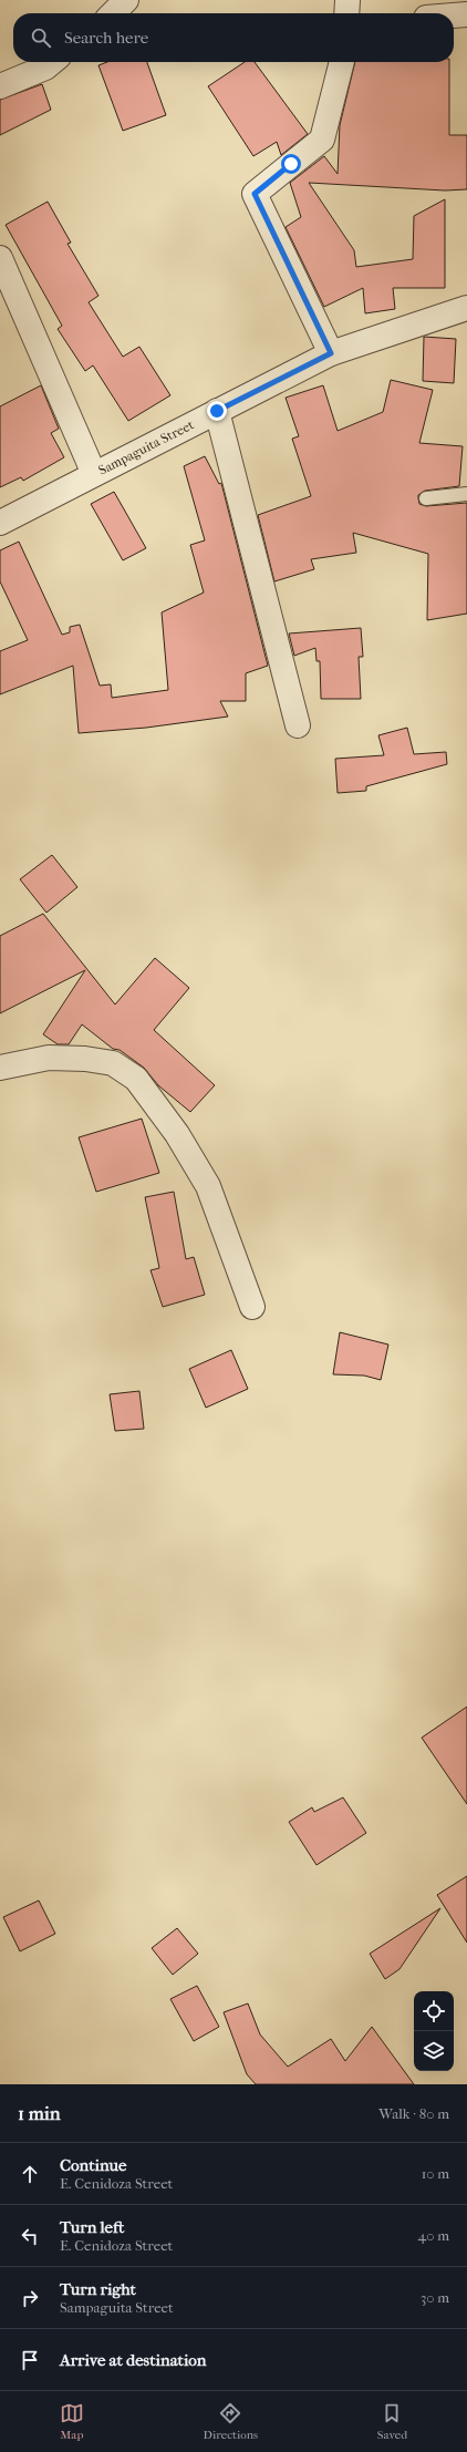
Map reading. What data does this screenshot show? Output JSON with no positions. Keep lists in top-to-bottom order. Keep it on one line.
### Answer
{"streets":{"street":["Sampaguita Street"]},"page":{"search":"Search here","heading":["1 min","Walk · 80 m"],"list":[["Continue","E. Cenidoza Street","10 m"],["Turn left","E. Cenidoza Street","40 m"],["Turn right","Sampaguita Street","30 m"],"Arrive at destination"],"nav":["Map","Directions","Saved"]}}
